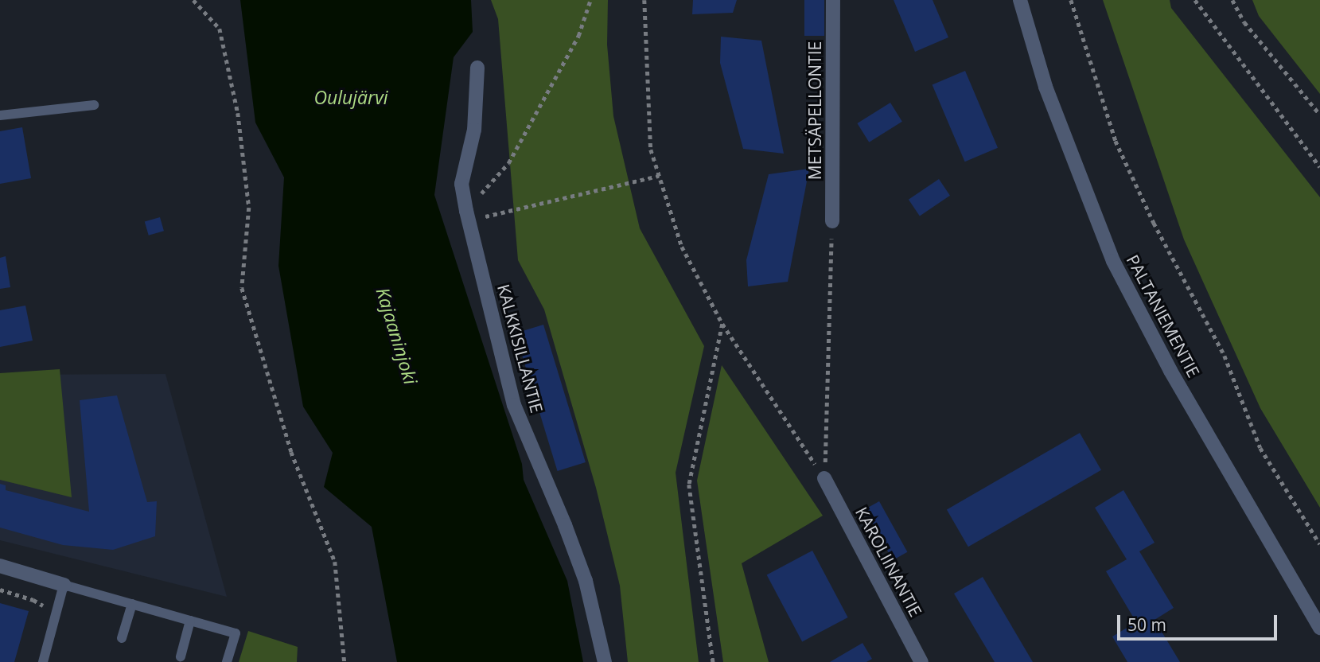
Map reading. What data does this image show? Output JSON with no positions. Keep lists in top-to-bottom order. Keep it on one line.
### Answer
{"streets":{"street":["METSÄPELLONTIE","PALTANIEMENTIE","KALKKISILLANTIE","KAROLIINANTIE"]},"water":["Oulujärvi","Kajaaninjoki"],"scale_bar":"50 m"}
